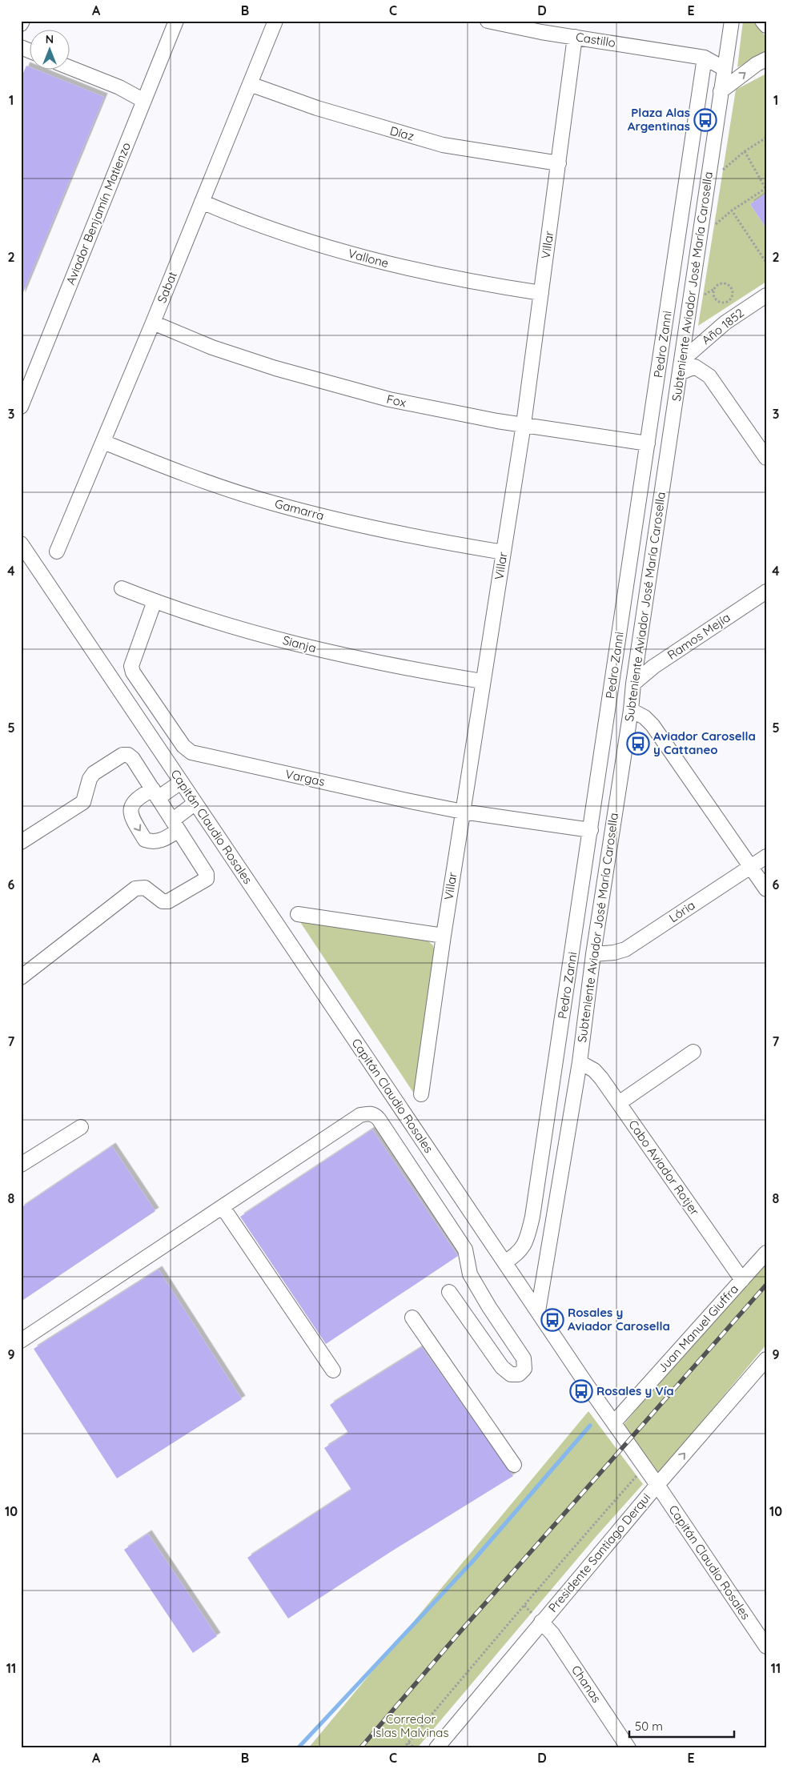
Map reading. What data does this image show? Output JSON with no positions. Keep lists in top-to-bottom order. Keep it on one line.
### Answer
{"streets":{"street":["Castillo","Díaz","Aviador Benjamín Matienzo","Villar","Vallone","Subteniente Aviador José María Carosella","Sabat","Año 1852","Pedro Zanni","Fox","Gamarra","Ramos Mejía","Sianja","Vargas","Capitán Claudio Rosales","Lória","Cabo Aviador Rotjer","Juan Manuel Giuffra","Presidente Santiago Derqui","Chanas"]},"crossings":[["Castillo","Villar"],["Castillo","Pedro Zanni"],["Díaz","Villar"],["Díaz","Sabat"],["Villar","Vallone"],["Villar","Fox"],["Villar","Gamarra"],["Villar","Sianja"],["Villar","Vargas"],["Vallone","Sabat"],["Subteniente Aviador José María Carosella","Año 1852"],["Subteniente Aviador José María Carosella","Ramos Mejía"],["Subteniente Aviador José María Carosella","Capitán Claudio Rosales"],["Subteniente Aviador José María Carosella","Lória"],["Subteniente Aviador José María Carosella","Cabo Aviador Rotjer"],["Sabat","Fox"],["Sabat","Gamarra"],["Pedro Zanni","Fox"],["Pedro Zanni","Vargas"],["Pedro Zanni","Capitán Claudio Rosales"],["Sianja","Vargas"],["Capitán Claudio Rosales","Juan Manuel Giuffra"],["Capitán Claudio Rosales","Presidente Santiago Derqui"],["Cabo Aviador Rotjer","Juan Manuel Giuffra"],["Presidente Santiago Derqui","Chanas"]],"parks":["Corredor Islas Malvinas"],"places":{"bus stop":["Plaza Alas Argentinas","Aviador Carosella y Cattaneo","Rosales y Aviador Carosella","Rosales y Vía"]},"scale_bar":"50 m","north":"top","grid":{"columns":["A","B","C","D","E"],"rows":["1","2","3","4","5","6","7","8","9","10","11"]}}
